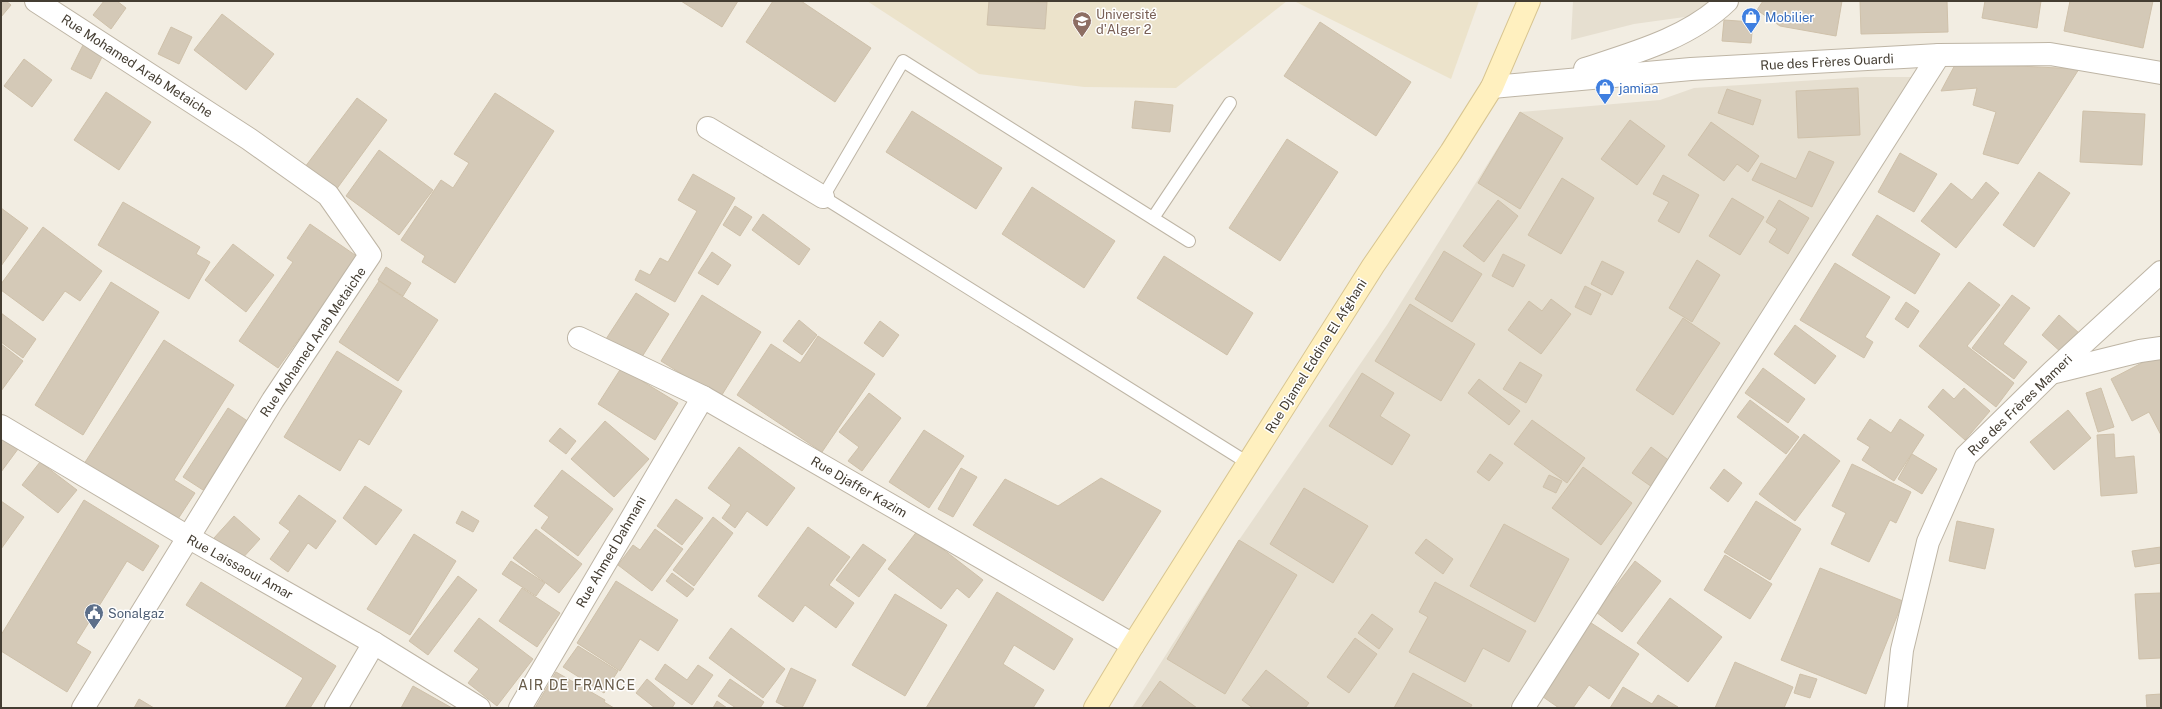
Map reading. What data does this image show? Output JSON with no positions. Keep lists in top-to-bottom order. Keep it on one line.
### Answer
{"streets":{"main road":["Rue Djamel Eddine El Afghani"],"street":["Rue des Frères Ouardi","Rue Mohamed Arab Metaiche","Rue des Frères Mameri","Rue Djaffer Kazim","Rue Ahmed Dahmani","Rue Laissaoui Amar"]},"crossings":[["Rue des Frères Ouardi","Rue Djamel Eddine El Afghani"],["Rue Mohamed Arab Metaiche","Rue Laissaoui Amar"],["Rue Djamel Eddine El Afghani","Rue Djaffer Kazim"],["Rue Djaffer Kazim","Rue Ahmed Dahmani"]],"districts":["AIR DE FRANCE"],"places":{"shop":["Mobilier","jamiaa"],"school or university":["Université d'Alger 2"],"public building":["Sonalgaz"]}}
